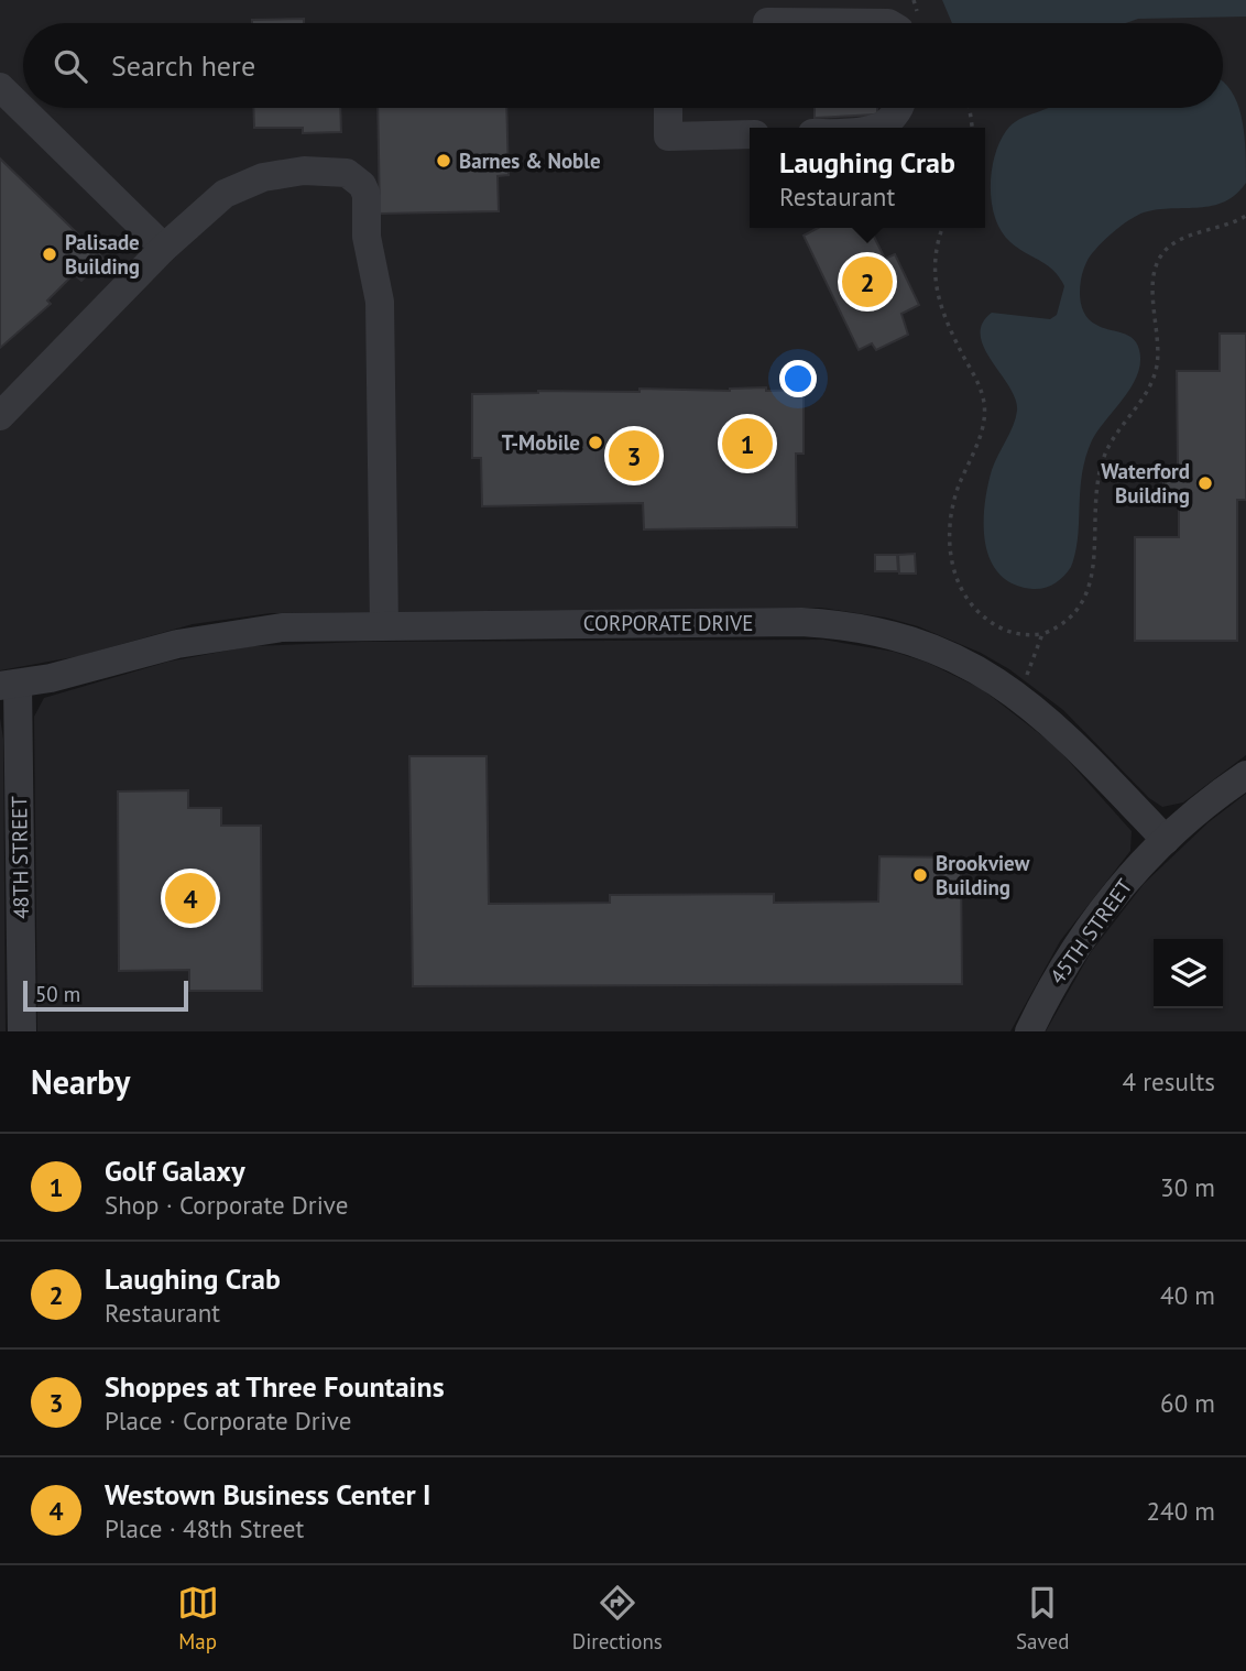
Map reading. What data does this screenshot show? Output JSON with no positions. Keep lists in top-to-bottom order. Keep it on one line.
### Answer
{"streets":{"street":["CORPORATE DRIVE","48TH STREET","45TH STREET"]},"crossings":[["CORPORATE DRIVE","48TH STREET"],["CORPORATE DRIVE","45TH STREET"]],"places":["Barnes & Noble","Palisade Building","T-Mobile","Waterford Building","Brookview Building"],"scale_bar":"50 m","page":{"search":"Search here","popup":["Laughing Crab","Restaurant"],"pins":["2","1","3","4"],"scale":"50 m","heading":["Nearby","4 results"],"list":[{"mark":"1","name":"Golf Galaxy","note":"Shop · Corporate Drive","value":"30 m"},{"mark":"2","name":"Laughing Crab","note":"Restaurant","value":"40 m"},{"mark":"3","name":"Shoppes at Three Fountains","note":"Place · Corporate Drive","value":"60 m"},{"mark":"4","name":"Westown Business Center I","note":"Place · 48th Street","value":"240 m"}],"nav":["Map","Directions","Saved"]}}
